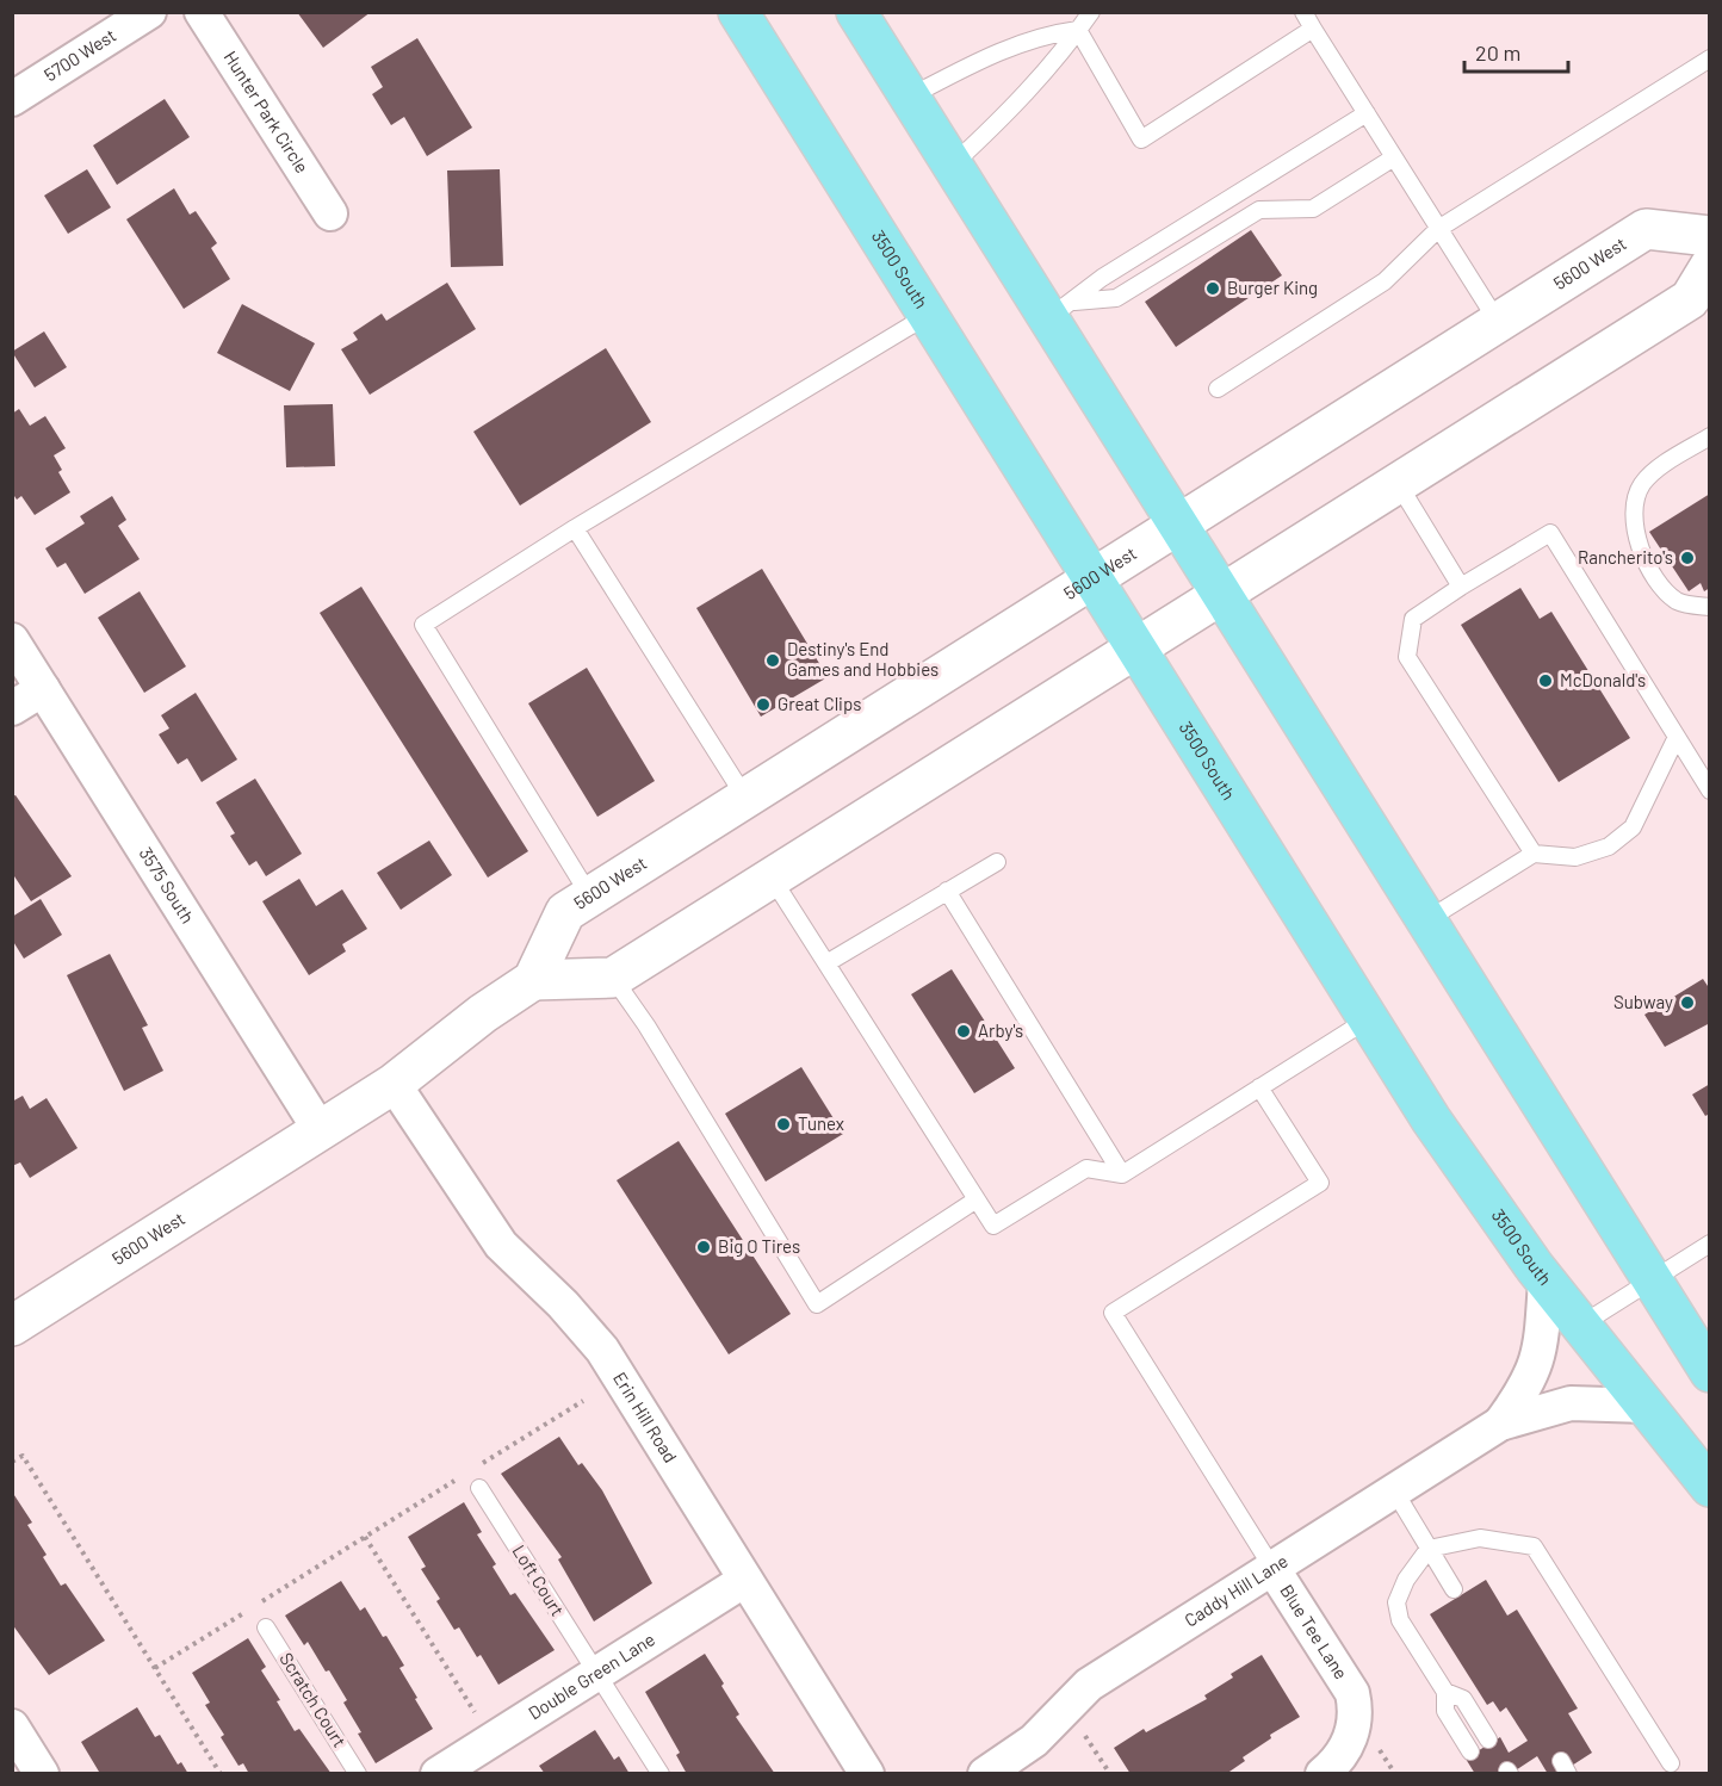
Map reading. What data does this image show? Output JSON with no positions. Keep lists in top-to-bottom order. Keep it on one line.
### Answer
{"streets":{"main road":["5600 West","3500 South"],"street":["5700 West","Hunter Park Circle","3575 South","Erin Hill Road","Caddy Hill Lane","Blue Tee Lane","Double Green Lane"],"lane":["Loft Court","Scratch Court"]},"crossings":[["5600 West","3500 South"],["5600 West","3575 South"],["5600 West","Erin Hill Road"],["3500 South","Caddy Hill Lane"],["Erin Hill Road","Double Green Lane"],["Loft Court","Double Green Lane"],["Caddy Hill Lane","Blue Tee Lane"]],"places":["Burger King","Rancherito's","Destiny's End Games and Hobbies","McDonald's","Great Clips","Subway","Arby's","Tunex","Big O Tires"],"scale_bar":"20 m"}
